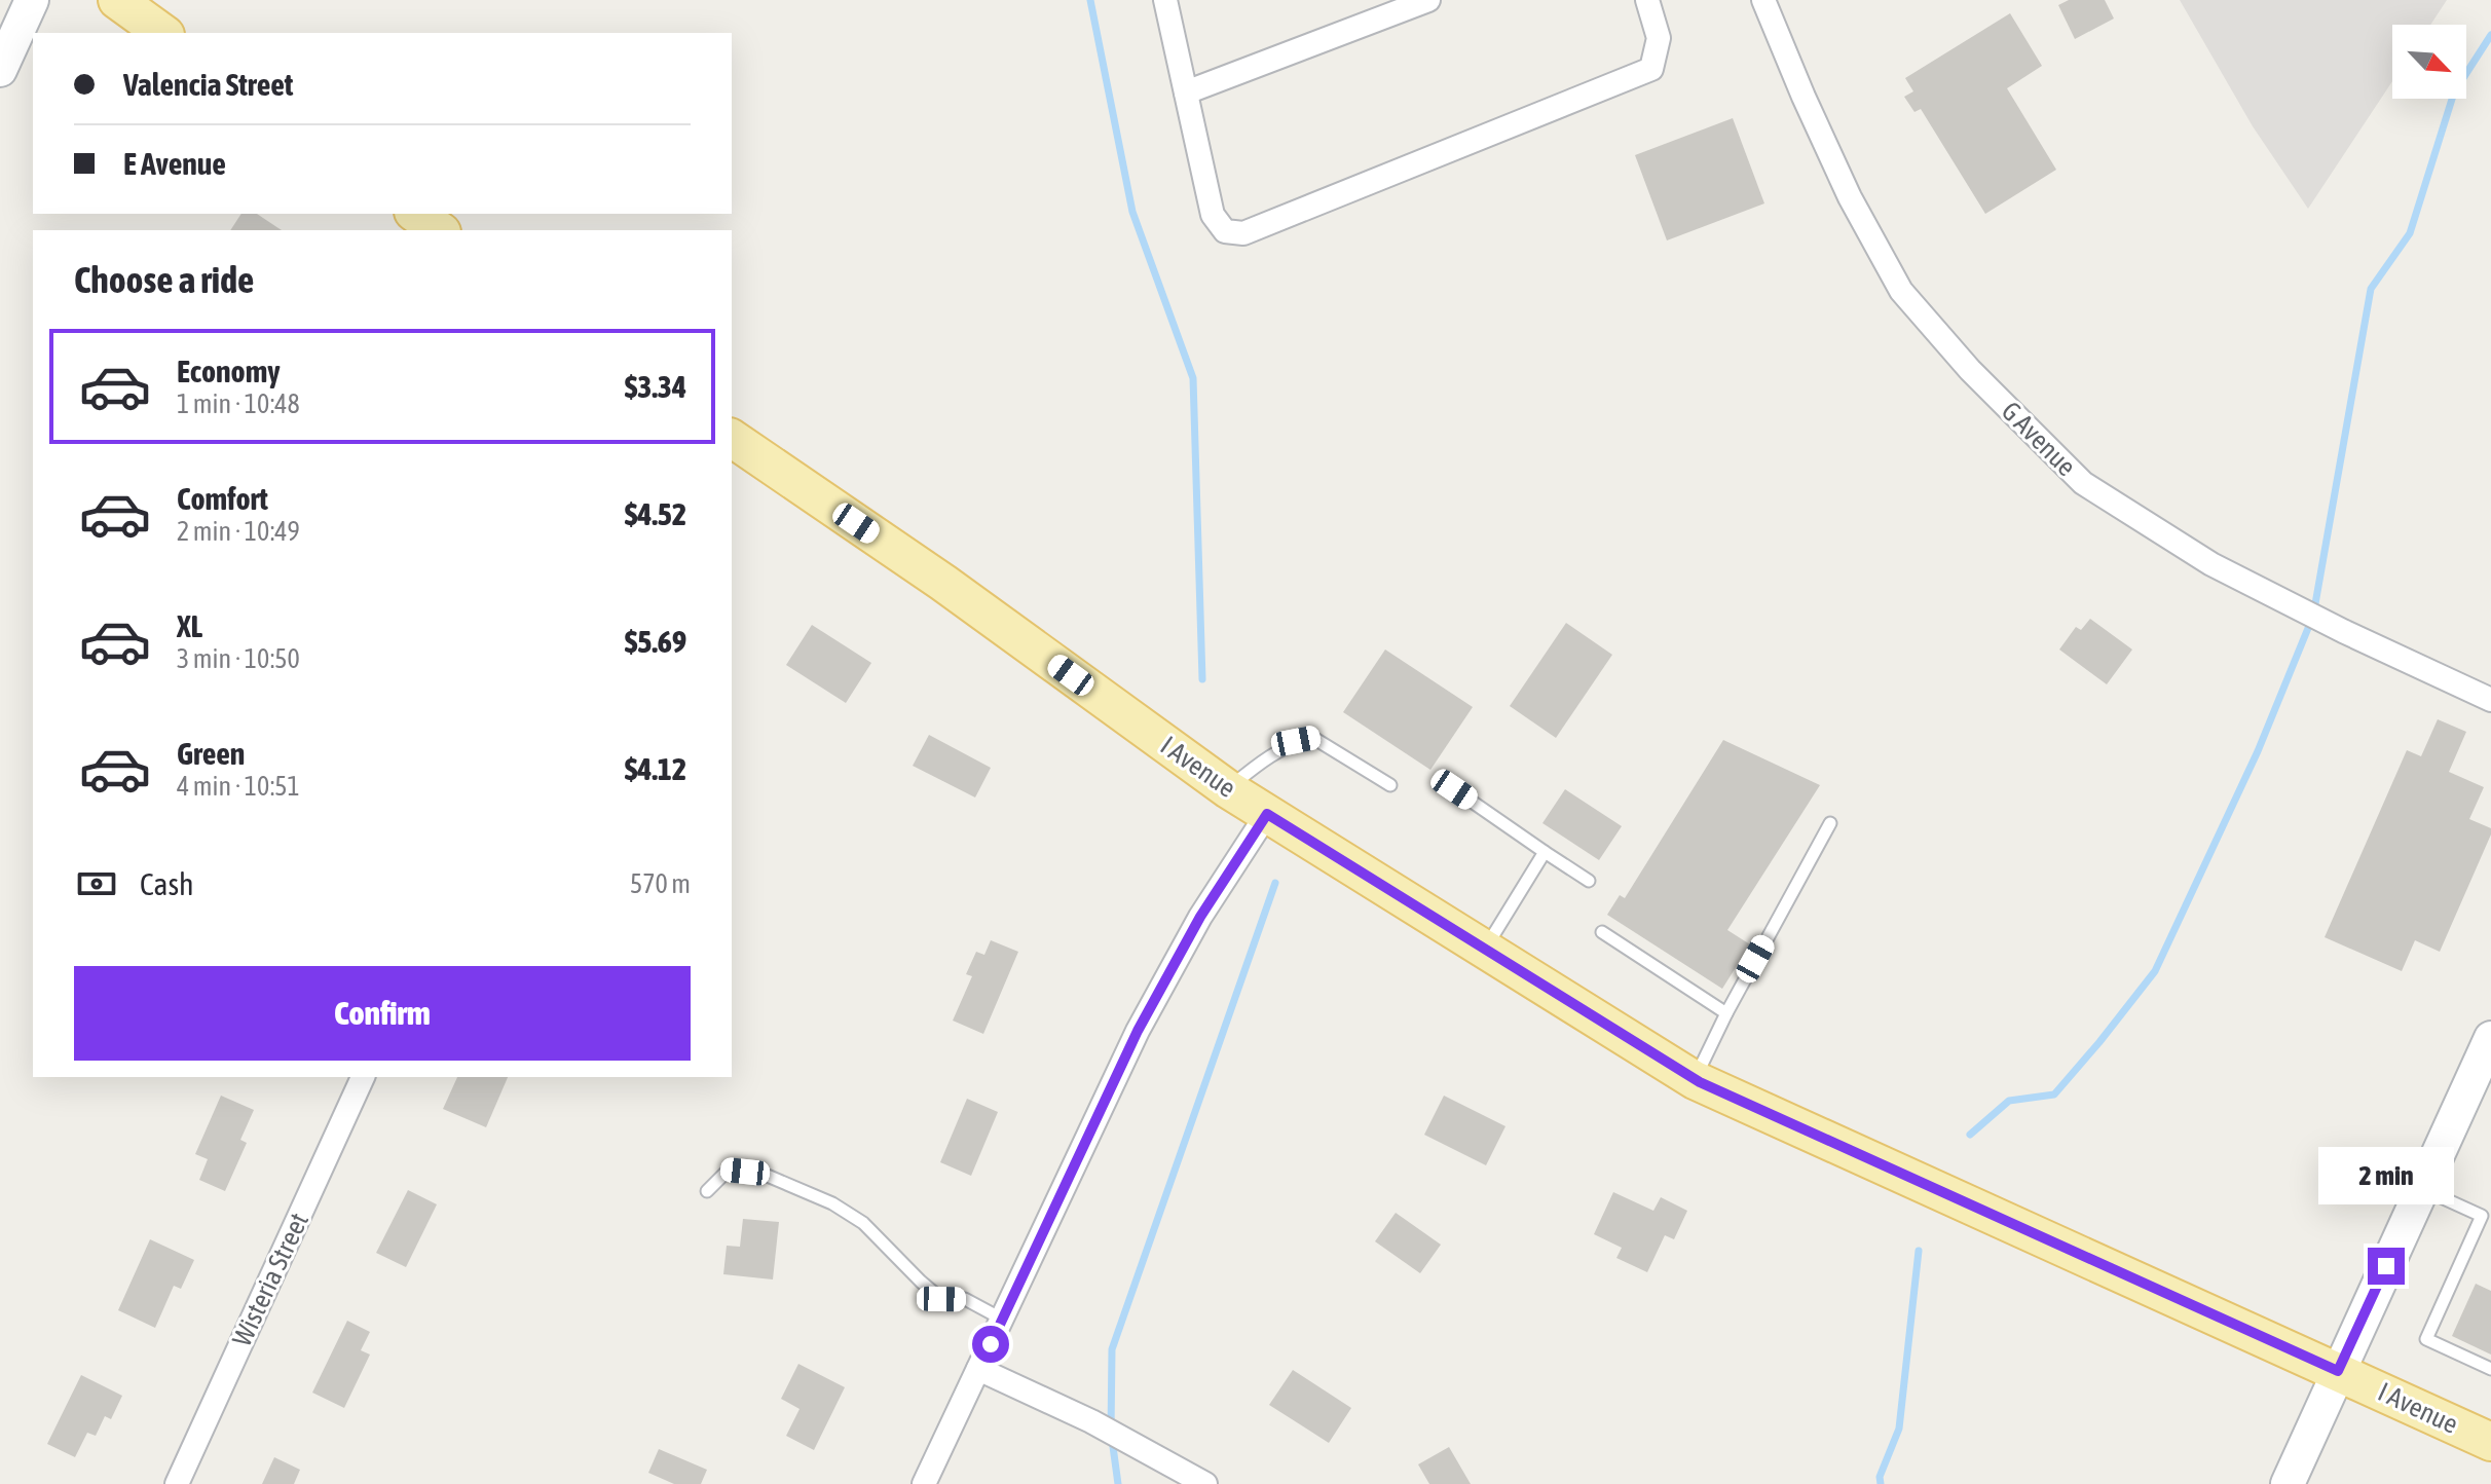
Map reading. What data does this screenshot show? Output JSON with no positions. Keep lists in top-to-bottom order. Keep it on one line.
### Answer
{"streets":{"main road":["I Avenue"],"street":["G Avenue","Wisteria Street"]},"north":"bottom right","page":{"banner":["Valencia Street","E Avenue"],"heading":"Choose a ride","list":[{"name":"Economy","note":"1 min · 10:48","value":"$3.34"},{"name":"Comfort","note":"2 min · 10:49","value":"$4.52"},{"name":"XL","note":"3 min · 10:50","value":"$5.69"},{"name":"Green","note":"4 min · 10:51","value":"$4.12"}],"pay":["Cash","570 m"],"buttons":"Confirm","bubble":"2 min"}}
